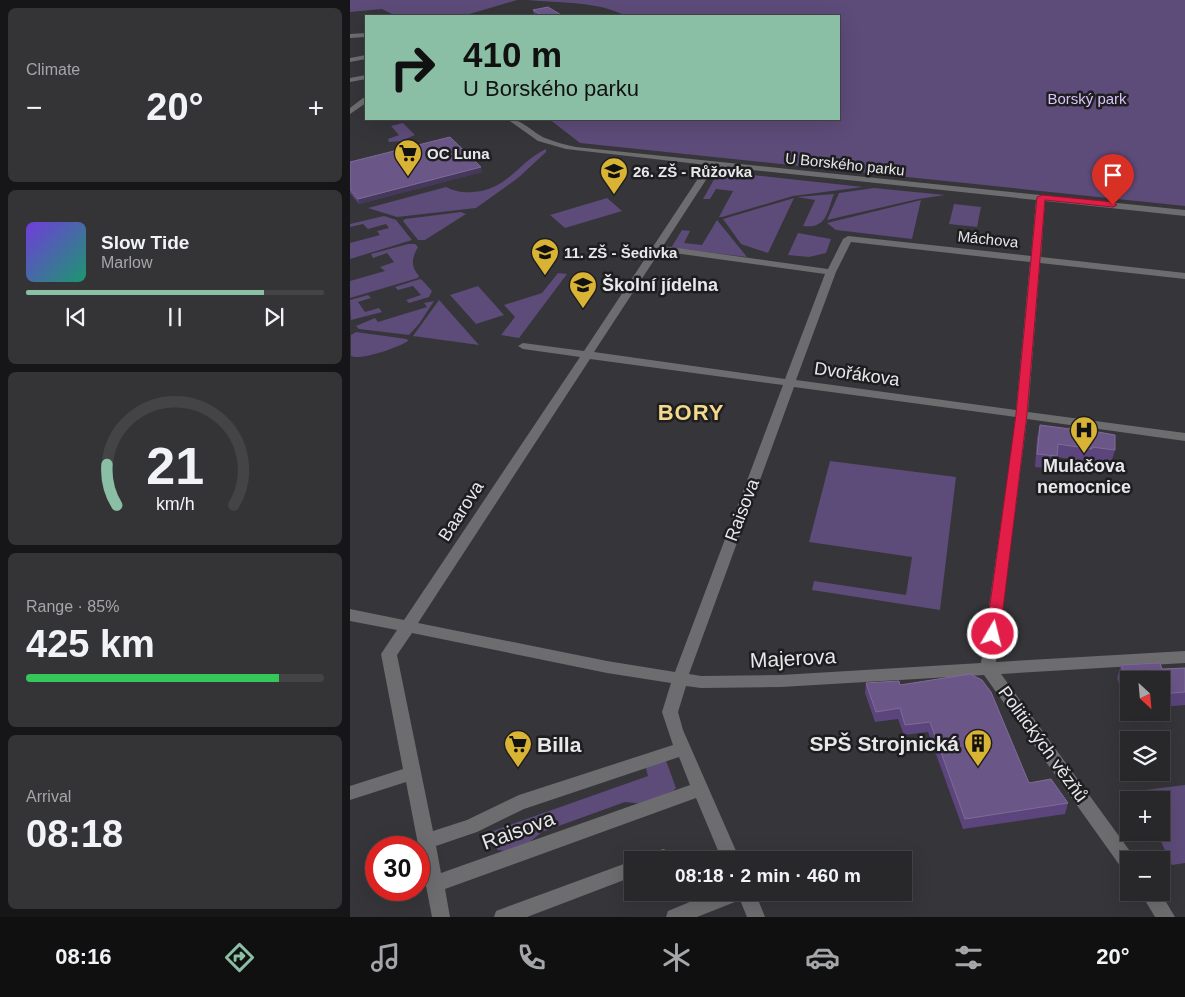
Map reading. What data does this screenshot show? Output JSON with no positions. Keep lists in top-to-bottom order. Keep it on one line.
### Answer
{"streets":{"street":["U Borského parku","Máchova","Dvořákova","Raisova","Baarova","Majerova","Politických vězňů"]},"crossings":[["U Borského parku","Baarova"],["U Borského parku","Politických vězňů"],["Máchova","Raisova"],["Máchova","Politických vězňů"],["Dvořákova","Raisova"],["Dvořákova","Baarova"],["Dvořákova","Politických vězňů"],["Raisova","Baarova"],["Raisova","Majerova"],["Baarova","Majerova"],["Majerova","Politických vězňů"]],"districts":["BORY"],"parks":["Borský park"],"places":{"supermarket":["OC Luna","Billa"],"school or university":["26. ZŠ - Růžovka","11. ZŠ - Šedivka","Školní jídelna"],"hospital":["Mulačova nemocnice"],"building":["SPŠ Strojnická"]},"north":"bottom right","page":{"tile":["Climate",["Range · 85%","425 km"],["Arrival","08:18"]],"turn":["410 m","U Borského parku"],"heat":["−","20°","+"],"song":["Slow Tide","Marlow"],"map_buttons":["+","−"],"limit":"30","trip":"08:18 · 2 min · 460 m","tabs":["08:16","20°"],"gauge":["21","km/h"]}}
